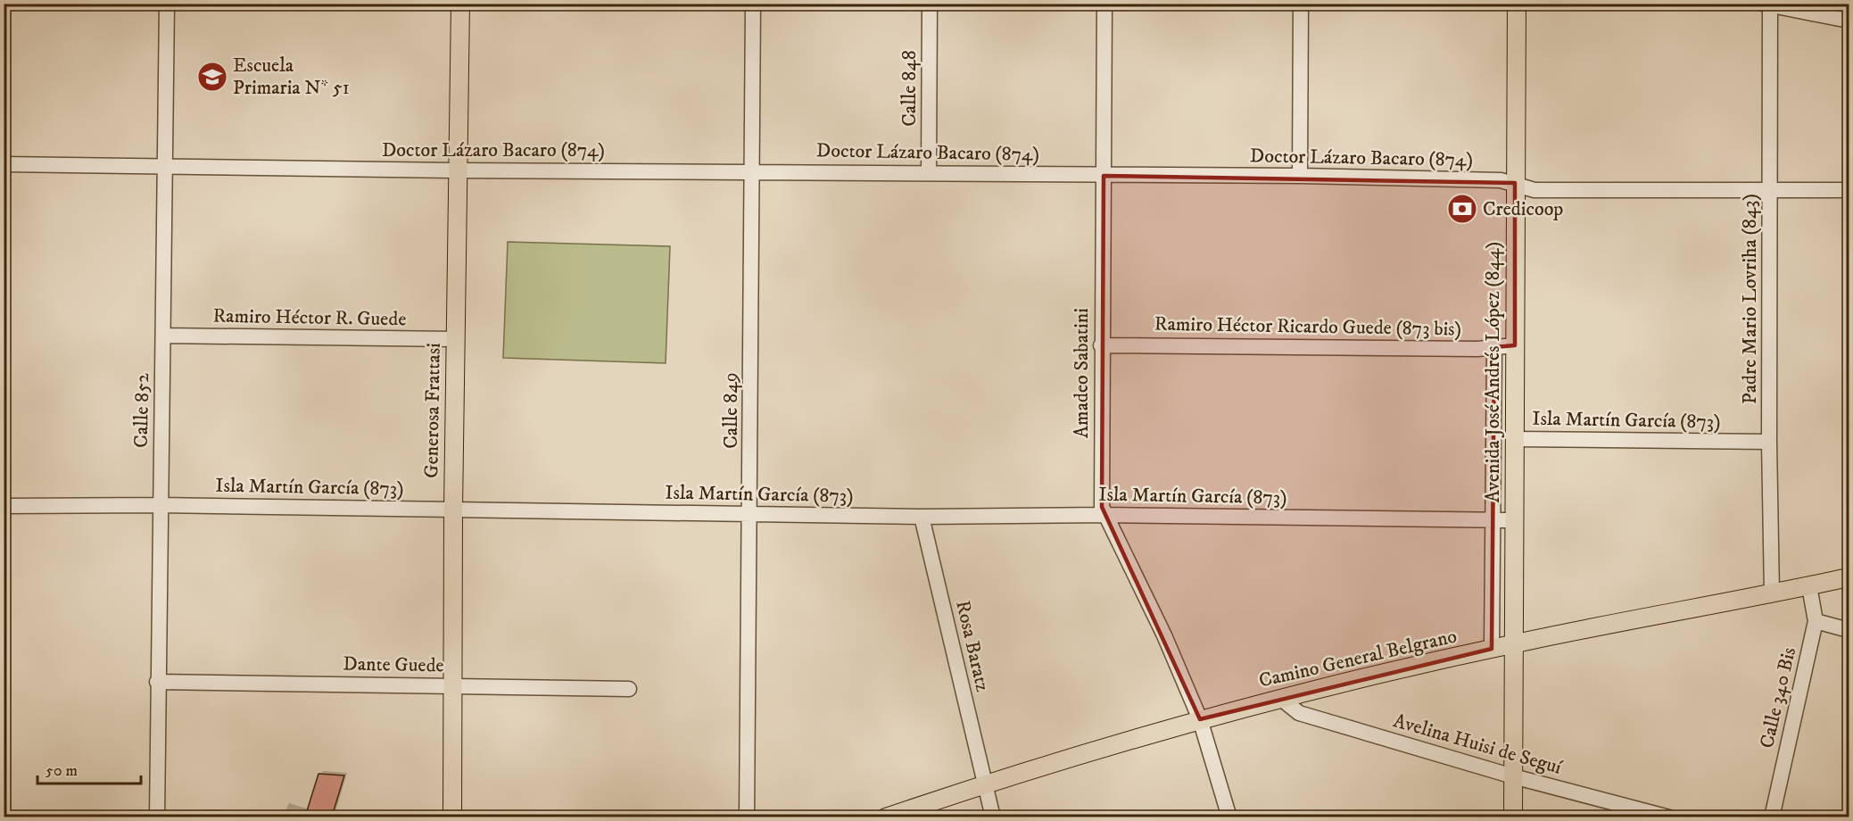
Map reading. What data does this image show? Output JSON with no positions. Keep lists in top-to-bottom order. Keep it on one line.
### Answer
{"streets":{"main road":["Avenida José Andrés López (844)","Generosa Frattasi","Camino General Belgrano"],"street":["Calle 848","Doctor Lázaro Bacaro (874)","Padre Mario Lovriha (843)","Ramiro Héctor R. Guede","Ramiro Héctor Ricardo Guede (873 bis)","Amadeo Sabatini","Calle 852","Calle 849","Isla Martín García (873)","Rosa Baratz","Dante Guede","Calle 340 Bis","Avelina Huisi de Seguí"]},"crossings":[["Calle 848","Doctor Lázaro Bacaro (874)"],["Doctor Lázaro Bacaro (874)","Padre Mario Lovriha (843)"],["Doctor Lázaro Bacaro (874)","Avenida José Andrés López (844)"],["Doctor Lázaro Bacaro (874)","Amadeo Sabatini"],["Doctor Lázaro Bacaro (874)","Calle 852"],["Doctor Lázaro Bacaro (874)","Generosa Frattasi"],["Doctor Lázaro Bacaro (874)","Calle 849"],["Padre Mario Lovriha (843)","Isla Martín García (873)"],["Padre Mario Lovriha (843)","Camino General Belgrano"],["Ramiro Héctor R. Guede","Calle 852"],["Ramiro Héctor R. Guede","Generosa Frattasi"],["Ramiro Héctor Ricardo Guede (873 bis)","Avenida José Andrés López (844)"],["Ramiro Héctor Ricardo Guede (873 bis)","Amadeo Sabatini"],["Avenida José Andrés López (844)","Isla Martín García (873)"],["Avenida José Andrés López (844)","Camino General Belgrano"],["Avenida José Andrés López (844)","Avelina Huisi de Seguí"],["Amadeo Sabatini","Isla Martín García (873)"],["Amadeo Sabatini","Camino General Belgrano"],["Calle 852","Isla Martín García (873)"],["Calle 852","Dante Guede"],["Generosa Frattasi","Isla Martín García (873)"],["Generosa Frattasi","Dante Guede"],["Calle 849","Isla Martín García (873)"],["Isla Martín García (873)","Rosa Baratz"],["Rosa Baratz","Camino General Belgrano"],["Camino General Belgrano","Calle 340 Bis"],["Camino General Belgrano","Avelina Huisi de Seguí"]],"places":{"school or university":["Escuela Primaria N* 51"],"bank":["Credicoop"]},"scale_bar":"50 m"}
